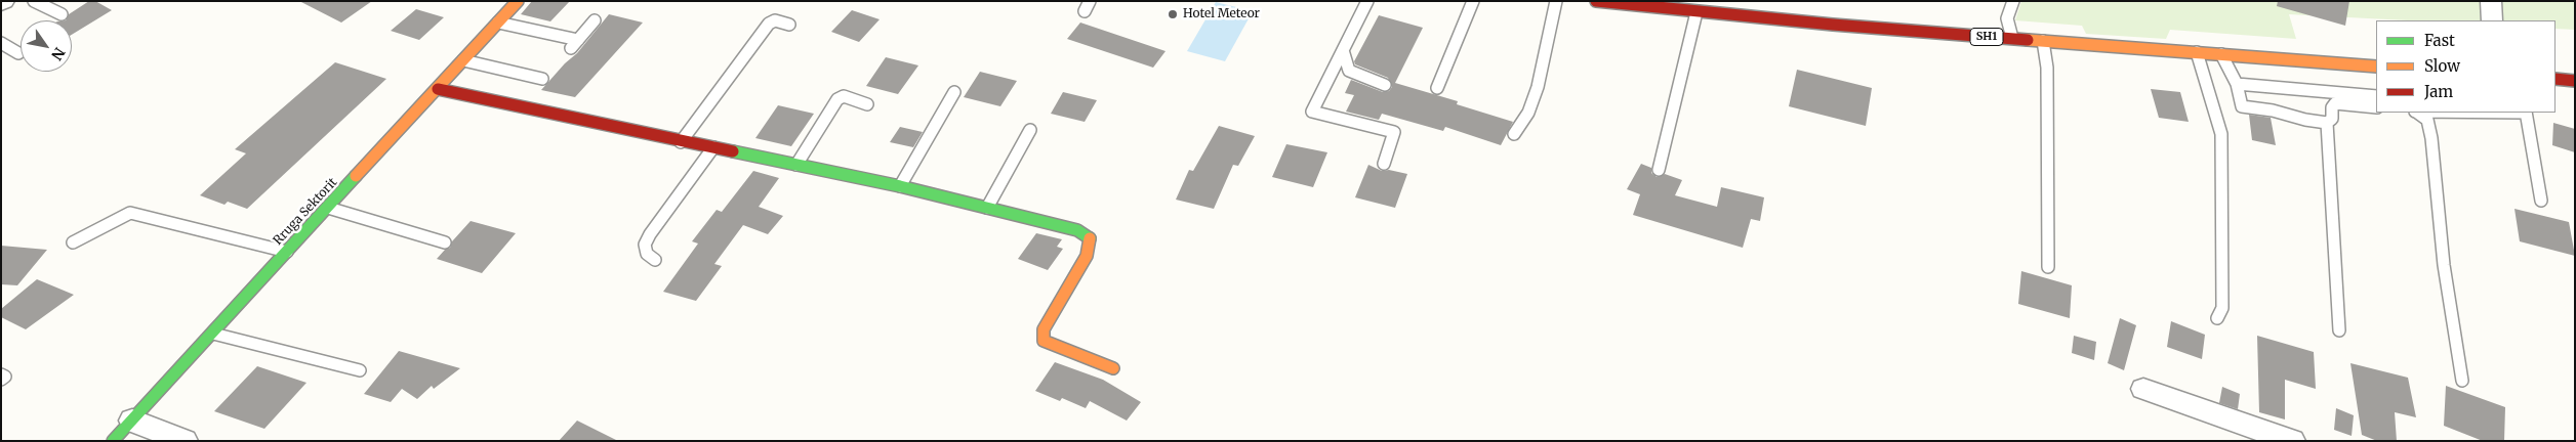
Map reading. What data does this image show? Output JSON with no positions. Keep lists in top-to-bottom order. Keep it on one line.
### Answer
{"streets":{"street":["SH1","Rruga Sektorit"]},"places":["Hotel Meteor"],"legend":["Fast","Slow","Jam"],"north":"bottom right"}
